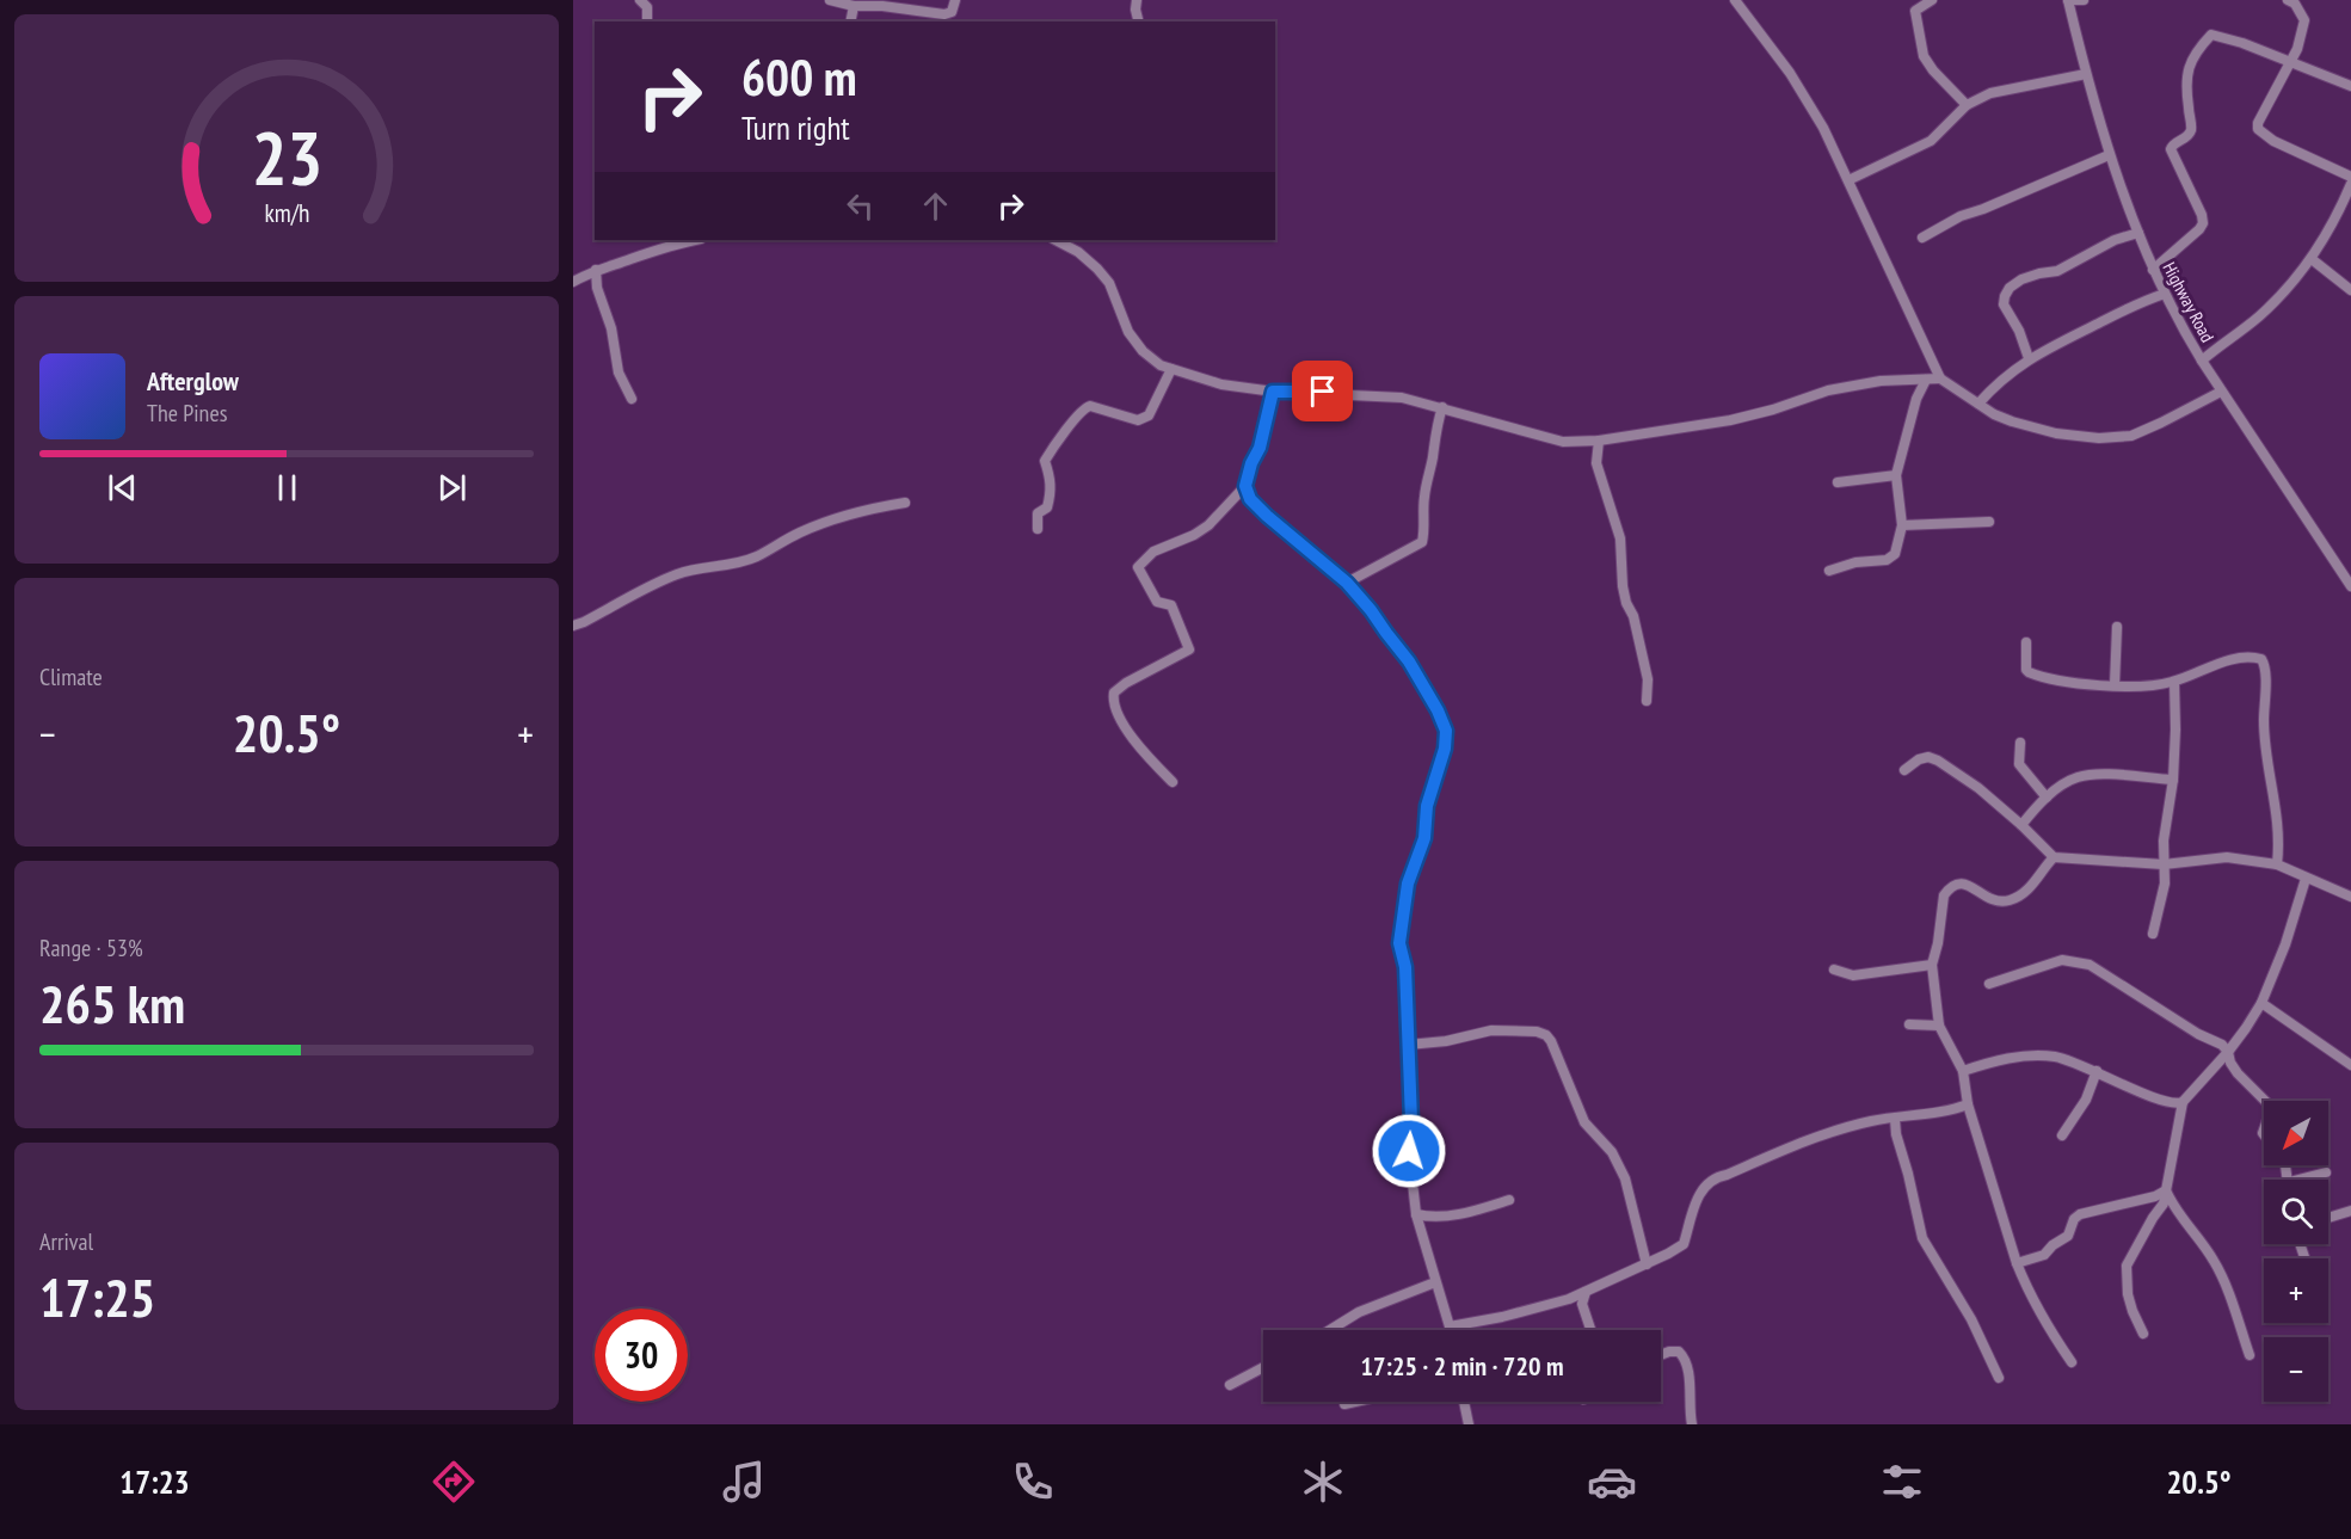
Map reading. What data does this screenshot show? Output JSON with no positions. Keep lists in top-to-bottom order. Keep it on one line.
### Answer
{"streets":{"street":["Highway Road"]},"north":"bottom left","page":{"turn":["600 m","Turn right"],"song":["Afterglow","The Pines"],"tile":["Climate",["Range · 53%","265 km"],["Arrival","17:25"]],"heat":["−","20.5°","+"],"map_buttons":["+","−"],"limit":"30","trip":"17:25 · 2 min · 720 m","tabs":["17:23","20.5°"],"gauge":["23","km/h"]}}
